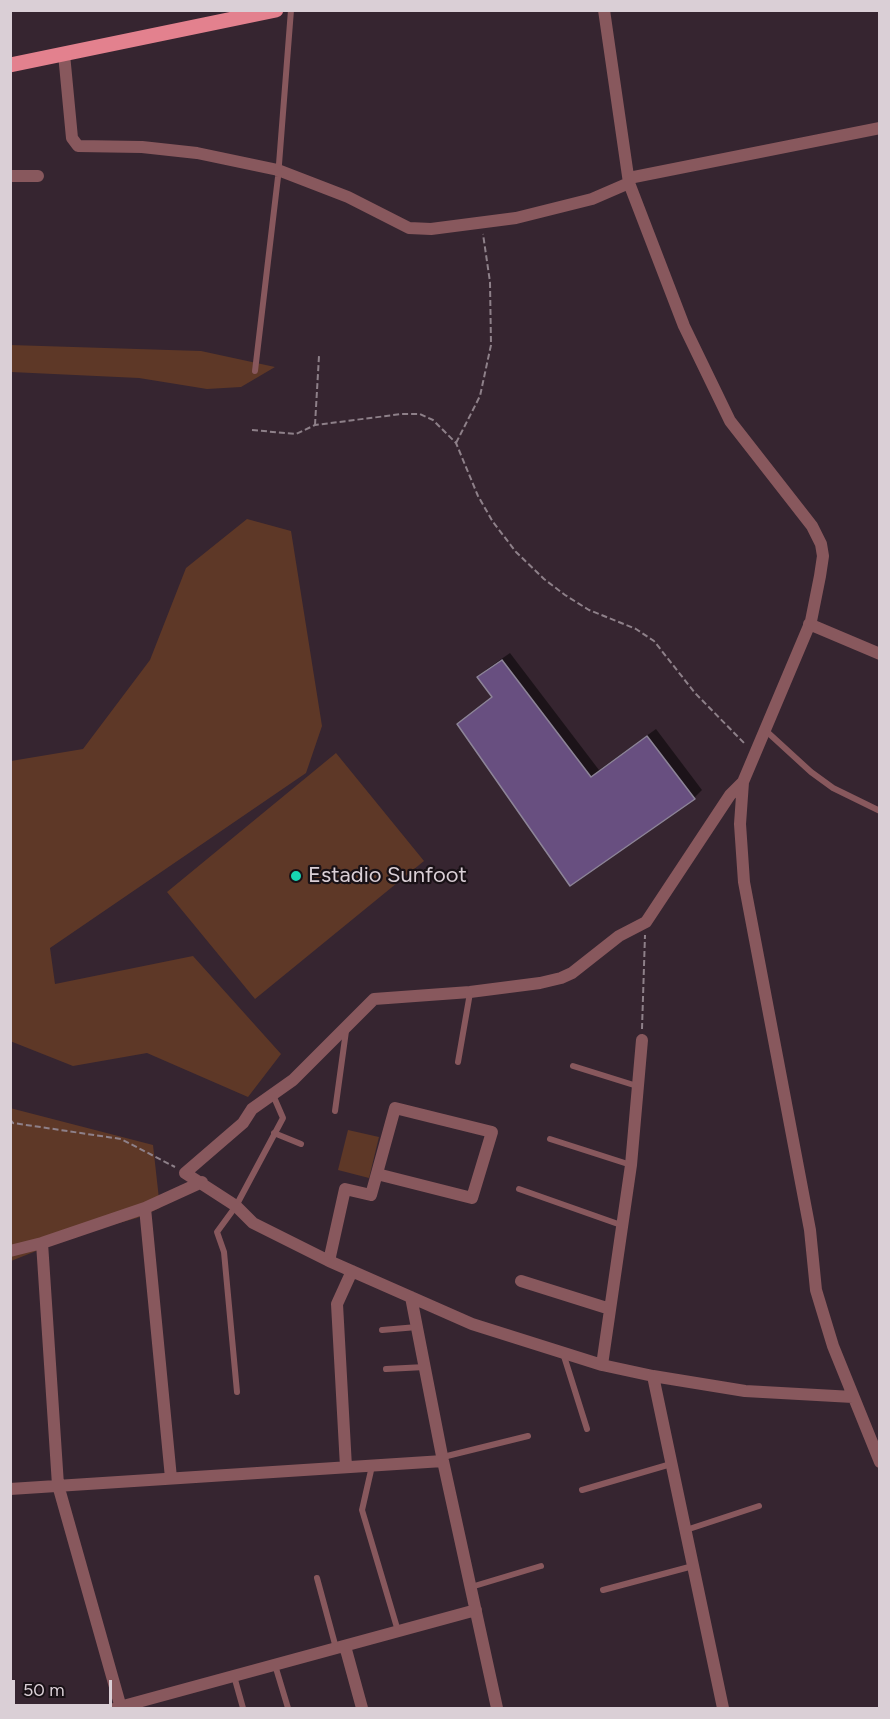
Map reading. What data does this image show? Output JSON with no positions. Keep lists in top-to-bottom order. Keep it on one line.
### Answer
{"places":["Estadio Sunfoot"],"scale_bar":"50 m"}
